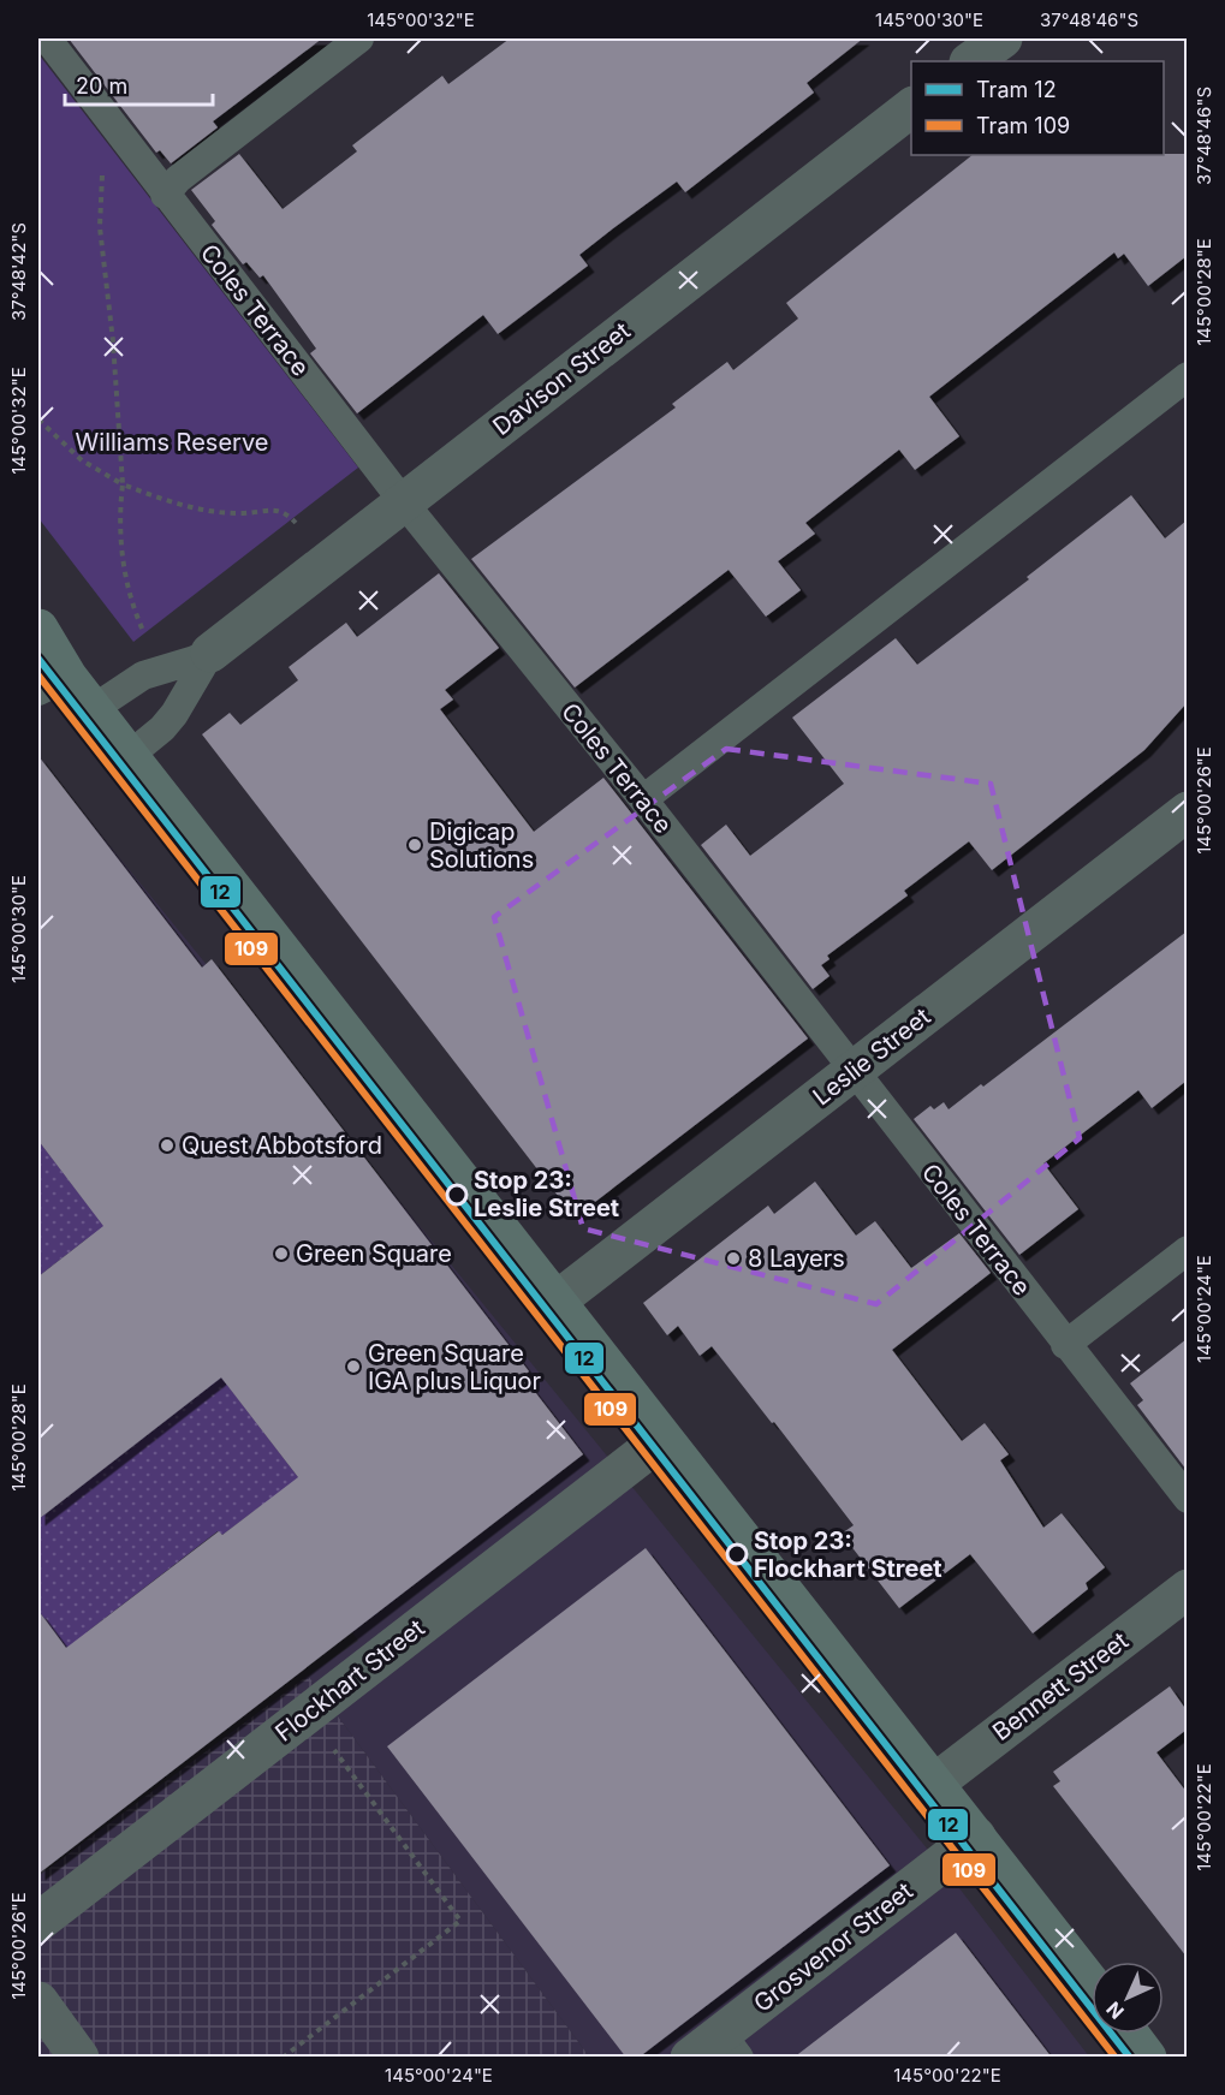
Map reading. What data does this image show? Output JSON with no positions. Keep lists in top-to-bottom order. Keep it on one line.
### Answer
{"streets":{"street":["Davison Street","Leslie Street","Flockhart Street","Bennett Street","Grosvenor Street"],"lane":["Coles Terrace"]},"crossings":[["Coles Terrace","Davison Street"],["Coles Terrace","Leslie Street"]],"parks":["Williams Reserve"],"places":["Digicap Solutions","Quest Abbotsford","Stop 23: Leslie Street","Green Square","8 Layers","Green Square IGA plus Liquor","Stop 23: Flockhart Street"],"lines":["tram line 12","tram line 109"],"legend":["Tram 12","Tram 109"],"scale_bar":"20 m","north":"bottom left","coordinates":["145°00'32\"E","145°00'30\"E","37°48'46\"S","37°48'42\"S","145°00'28\"E","145°00'26\"E","145°00'24\"E","145°00'22\"E"]}
